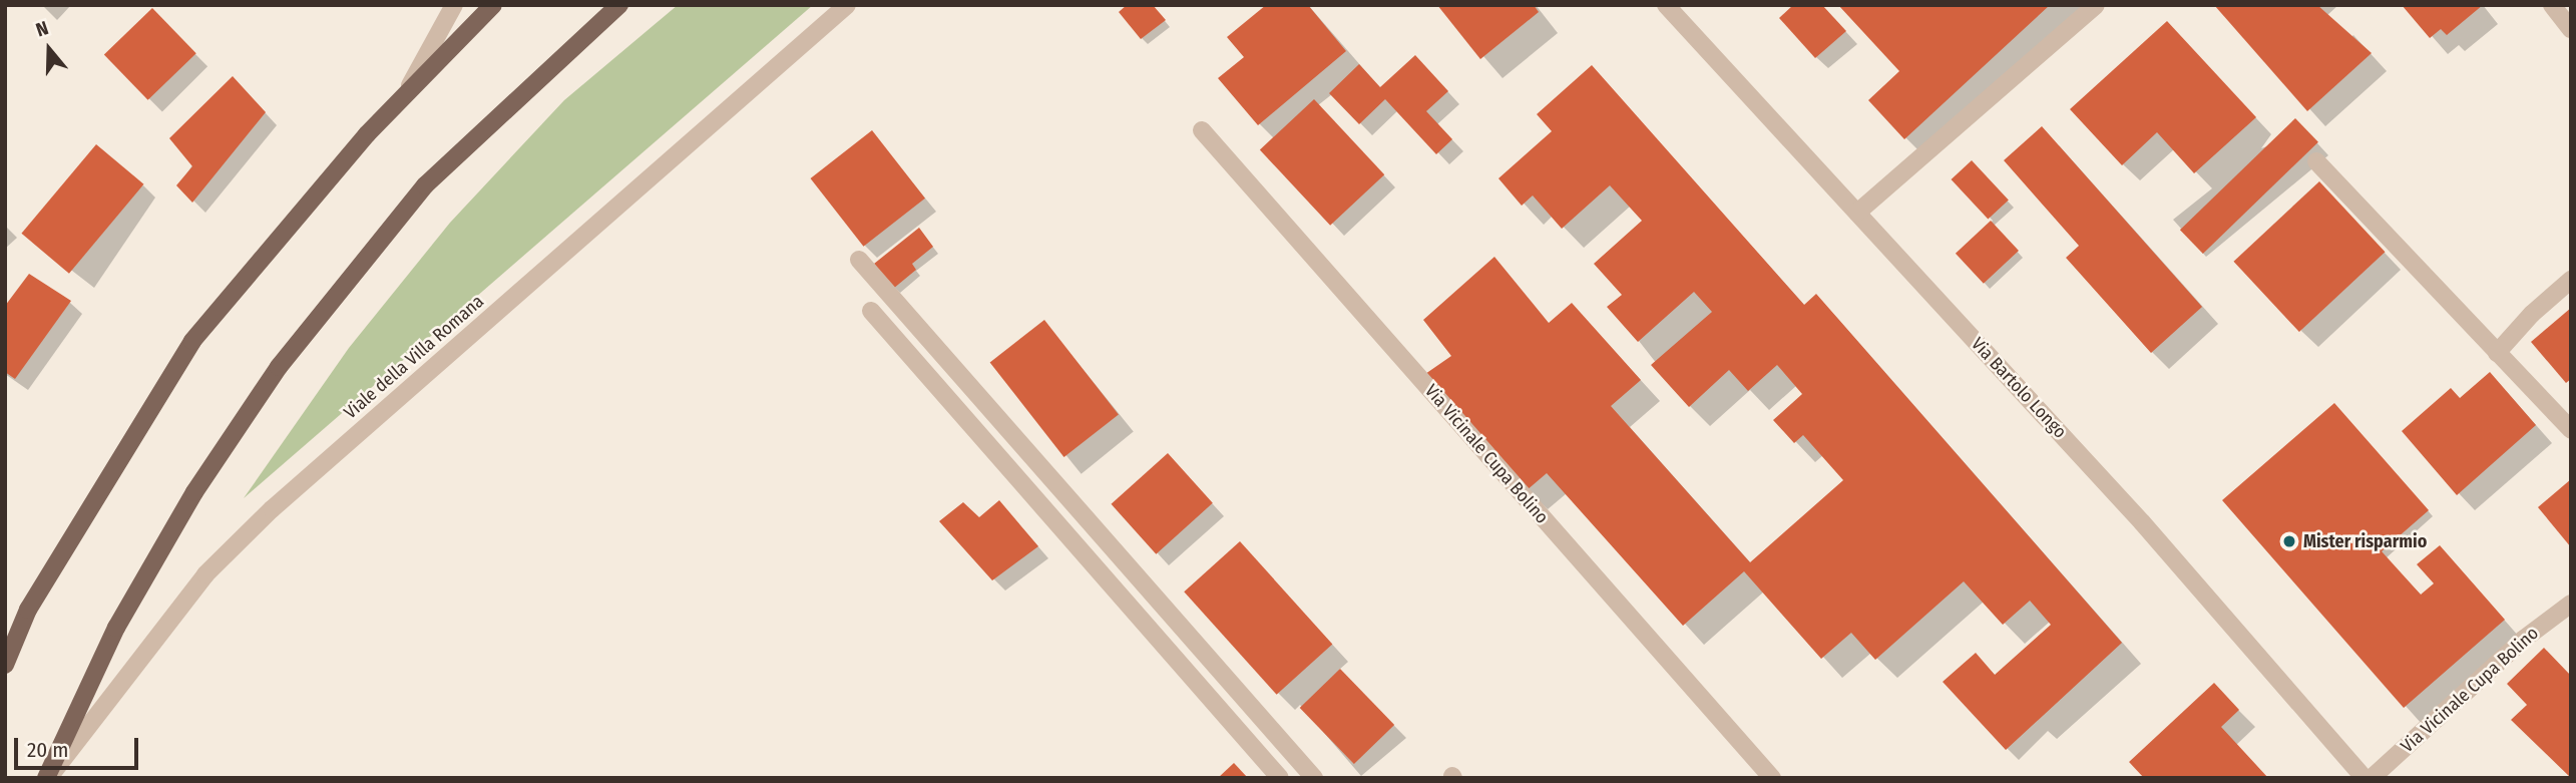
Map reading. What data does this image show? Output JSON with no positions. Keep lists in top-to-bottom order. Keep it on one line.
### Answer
{"streets":{"main road":["Viale della Villa Romana"],"street":["Via Bartolo Longo","Via Vicinale Cupa Bolino"]},"places":["Mister risparmio"],"scale_bar":"20 m","north":"top"}
